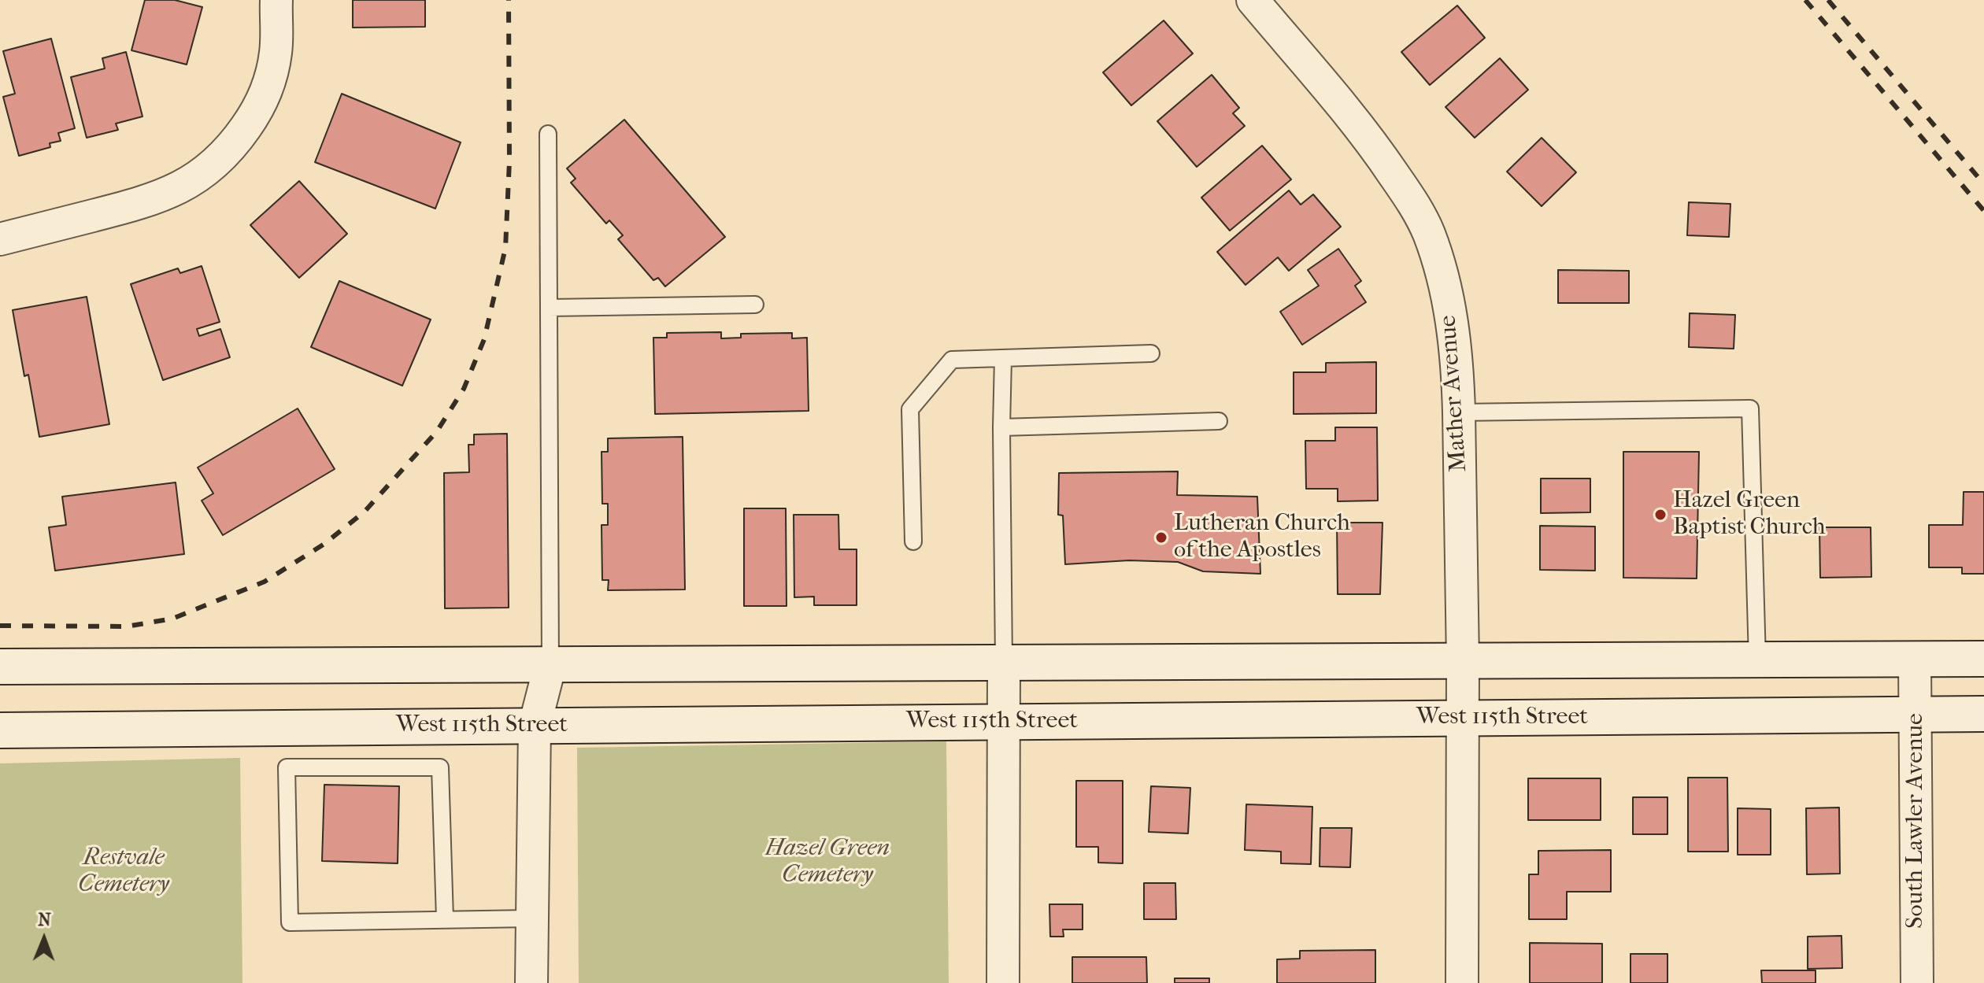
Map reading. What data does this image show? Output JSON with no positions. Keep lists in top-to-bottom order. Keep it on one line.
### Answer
{"streets":{"street":["Mather Avenue","West 115th Street","South Lawler Avenue"]},"crossings":[["Mather Avenue","West 115th Street"],["West 115th Street","South Lawler Avenue"]],"parks":["Hazel Green Cemetery","Restvale Cemetery"],"places":["Hazel Green Baptist Church","Lutheran Church of the Apostles"],"north":"top"}
